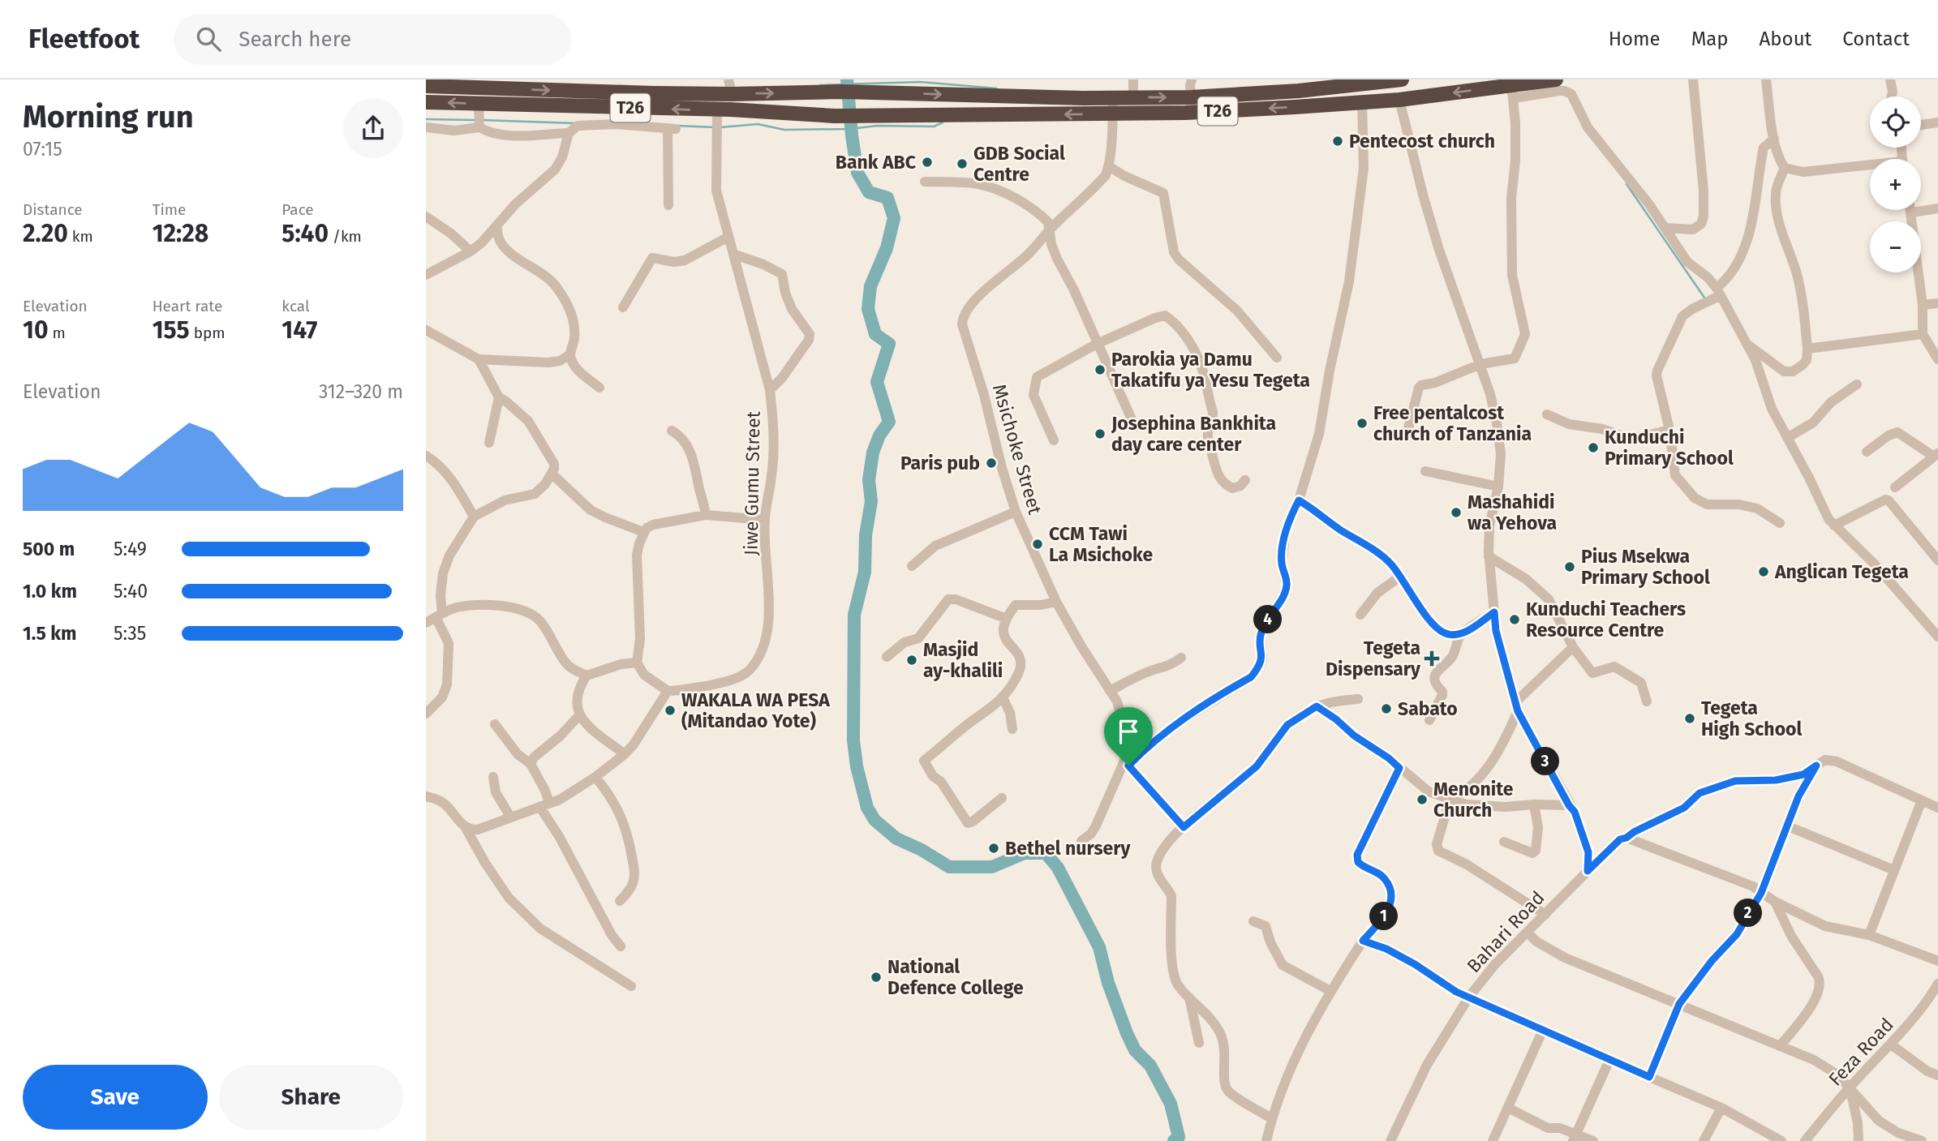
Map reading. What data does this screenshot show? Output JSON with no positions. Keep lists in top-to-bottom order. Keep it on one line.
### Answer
{"streets":{"highway":["T26"],"street":["Msichoke Street","Jiwe Gumu Street","Bahari Road","Feza Road"]},"crossings":[["T26","Jiwe Gumu Street"]],"places":{"other":["Pentecost church","Bank ABC","GDB Social Centre","Parokia ya Damu Takatifu ya Yesu Tegeta","Free pentalcost church of Tanzania","Josephina Bankhita day care center","Kunduchi Primary School","Paris pub","Mashahidi wa Yehova","CCM Tawi La Msichoke","Pius Msekwa Primary School","Anglican Tegeta","Kunduchi Teachers Resource Centre","Masjid ay-khalili","Sabato","WAKALA WA PESA (Mitandao Yote)","Tegeta High School","Menonite Church","Bethel nursery","National Defence College"],"health":["Tegeta Dispensary"]},"page":{"header":"Fleetfoot","search":"Search here","nav":["Home","Map","About","Contact"],"heading":["Morning run","07:15"],"map_buttons":["+","−"],"stats":[["Distance","2.20 km"],["Time","12:28"],["Pace","5:40 /km"],["Elevation","10 m"],["Heart rate","155 bpm"],["kcal","147"]],"chart":["Elevation","312–320 m"],"list":[{"name":"500 m","note":"5:49"},{"name":"1.0 km","note":"5:40"},{"name":"1.5 km","note":"5:35"}],"pins":["4","3","2","1"],"buttons":["Save","Share"]}}
